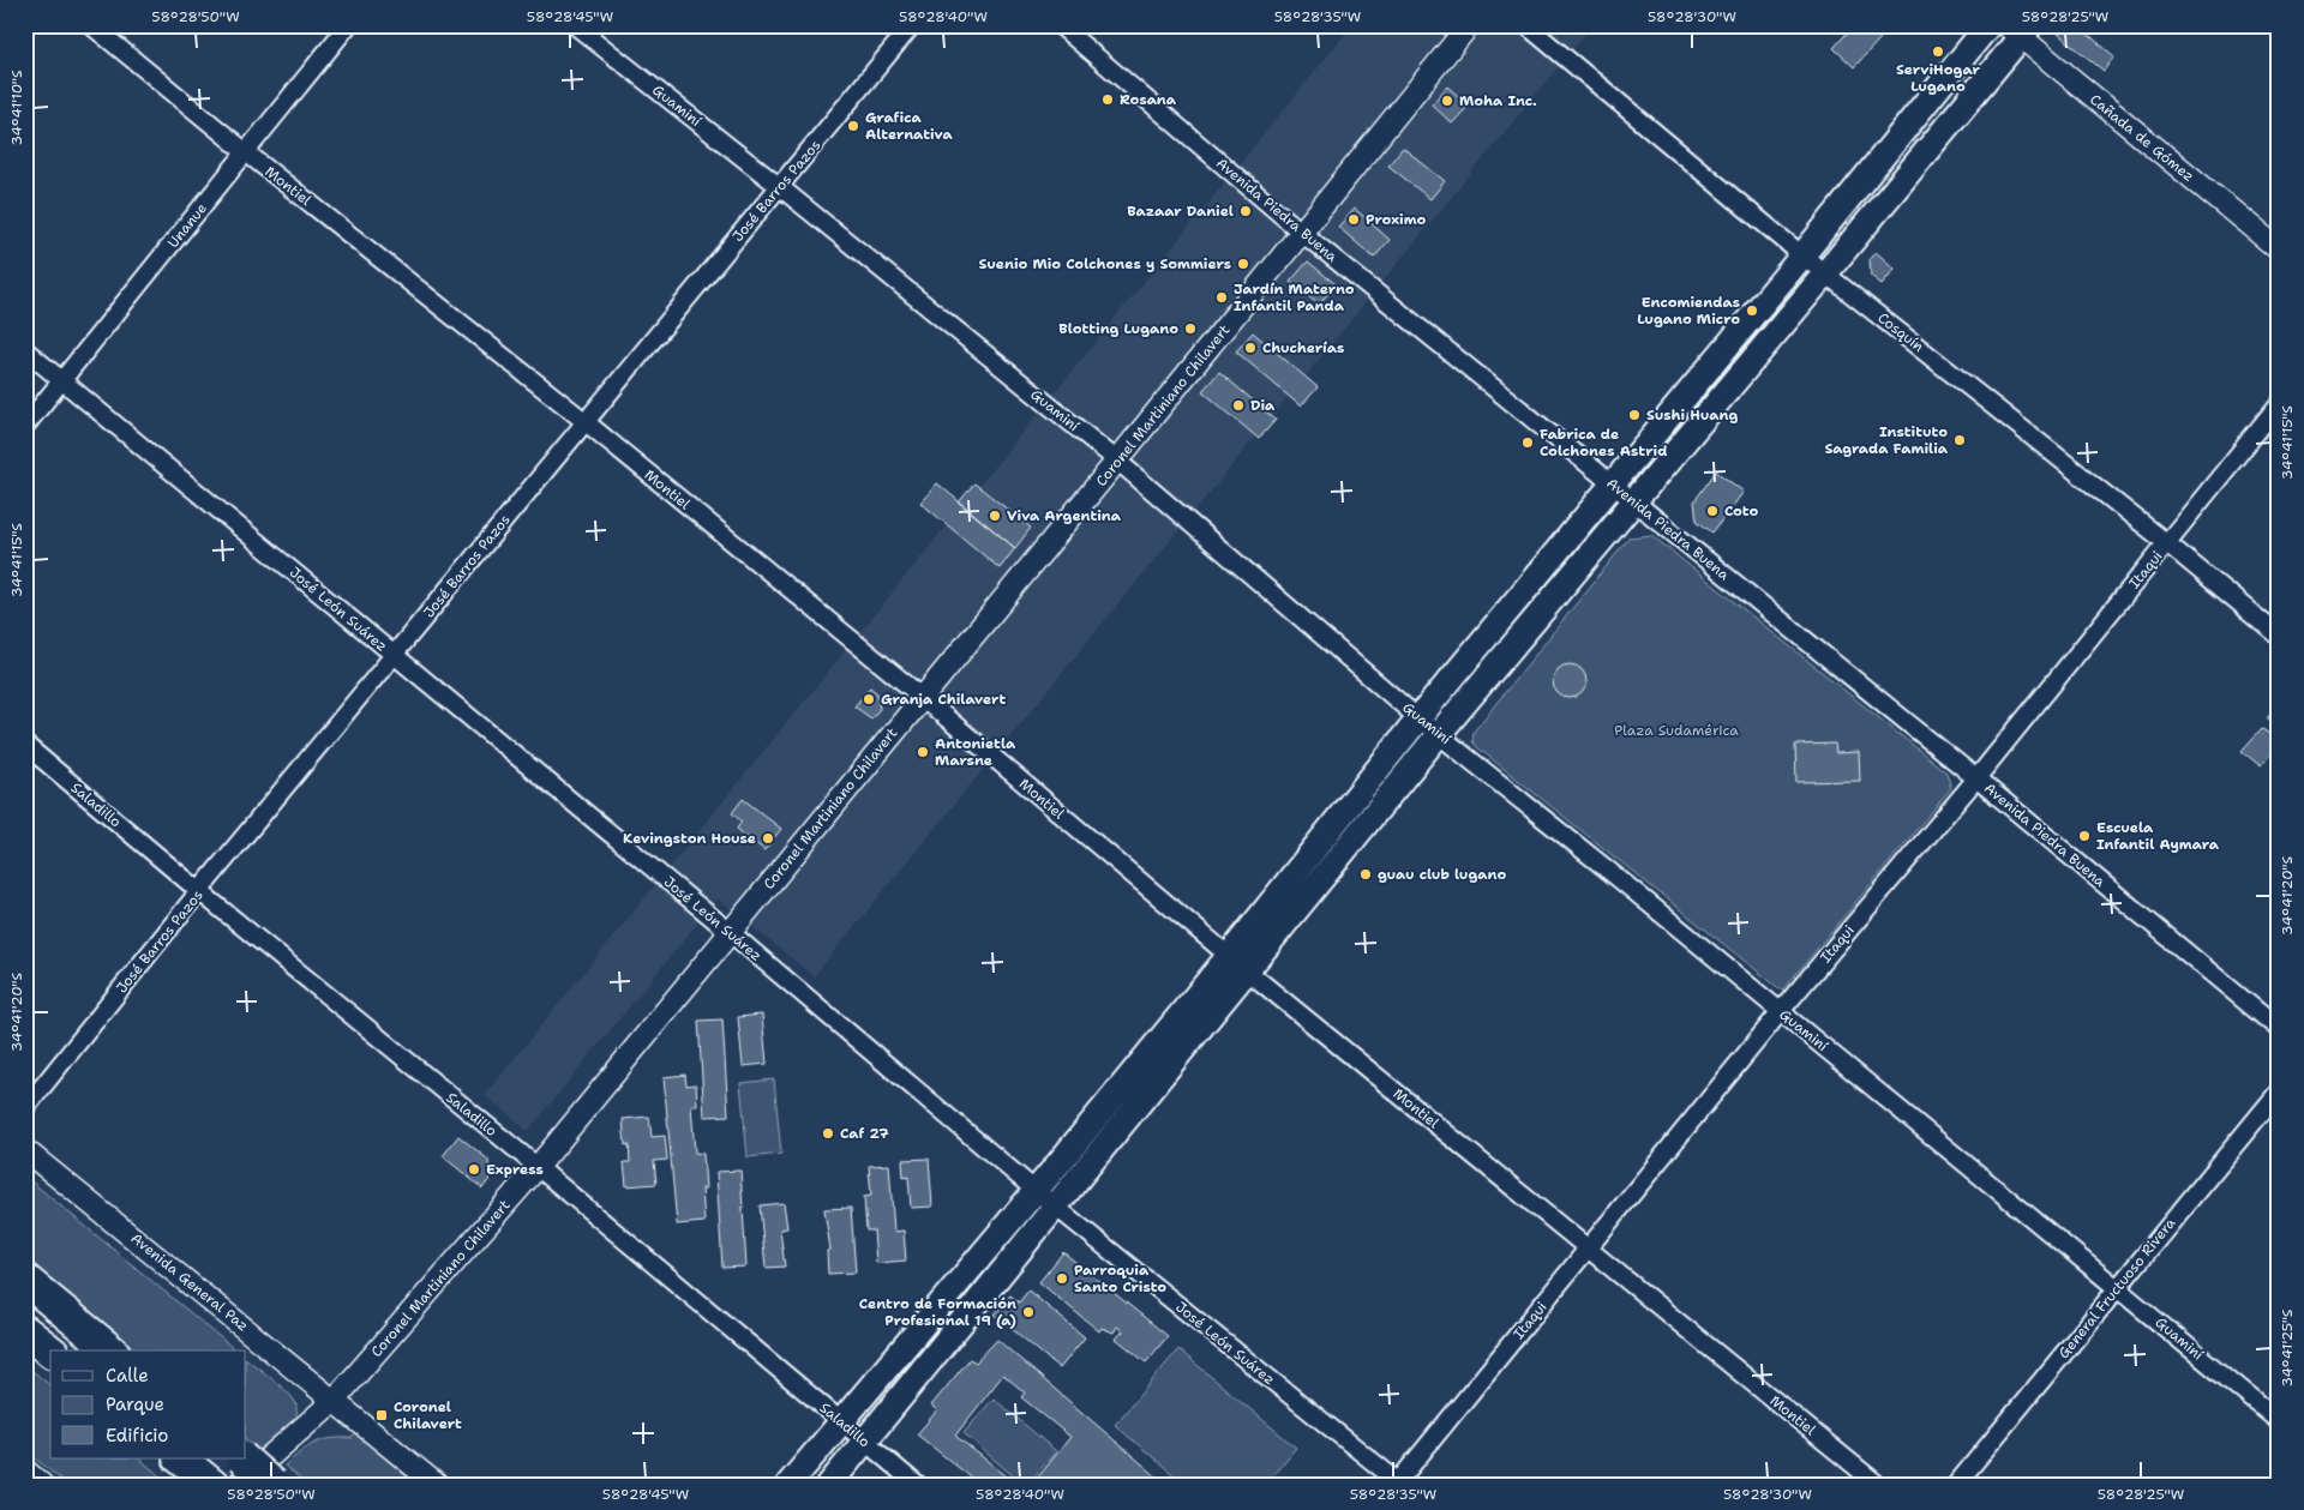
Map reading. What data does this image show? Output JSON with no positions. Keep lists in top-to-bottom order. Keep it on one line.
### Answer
{"streets":{"street":["Guaminí","Cañada de Gómez","Montiel","José Barros Pazos","Avenida Piedra Buena","Unanue","Cosquín","Coronel Martiniano Chilavert","Itaqui","José León Suárez","Saladillo","Avenida General Paz","General Fructuoso Rivera"]},"crossings":[["Guaminí","José Barros Pazos"],["Guaminí","Coronel Martiniano Chilavert"],["Guaminí","Itaqui"],["Guaminí","General Fructuoso Rivera"],["Montiel","José Barros Pazos"],["Montiel","Unanue"],["Montiel","Coronel Martiniano Chilavert"],["Montiel","Itaqui"],["José Barros Pazos","José León Suárez"],["José Barros Pazos","Saladillo"],["Avenida Piedra Buena","Coronel Martiniano Chilavert"],["Avenida Piedra Buena","Itaqui"],["Unanue","José León Suárez"],["Cosquín","Itaqui"],["Coronel Martiniano Chilavert","José León Suárez"],["Coronel Martiniano Chilavert","Saladillo"],["Coronel Martiniano Chilavert","Avenida General Paz"],["Itaqui","José León Suárez"]],"parks":["Plaza Sudamérica"],"places":{"other":["ServiHogar Lugano","Rosana","Moha Inc.","Grafica Alternativa","Bazaar Daniel","Proximo","Suenio Mio Colchones y Sommiers","Jardín Materno Infantil Panda","Encomiendas Lugano Micro","Blotting Lugano","Chucherías","Dia","Sushi Huang","Instituto Sagrada Familia","Fabrica de Colchones Astrid","Coto","Viva Argentina","Granja Chilavert","Antonietla Marsne","Escuela Infantil Aymara","Kevingston House","guau club lugano","Caf 27","Express","Parroquia Santo Cristo","Centro de Formación Profesional 19 (a)"],"transit":["Coronel Chilavert"]},"legend":["Calle","Parque","Edificio"],"coordinates":["58°28'50\"W","58°28'45\"W","58°28'40\"W","58°28'35\"W","58°28'30\"W","58°28'25\"W","34°41'10\"S","34°41'15\"S","34°41'20\"S","34°41'25\"S"]}
